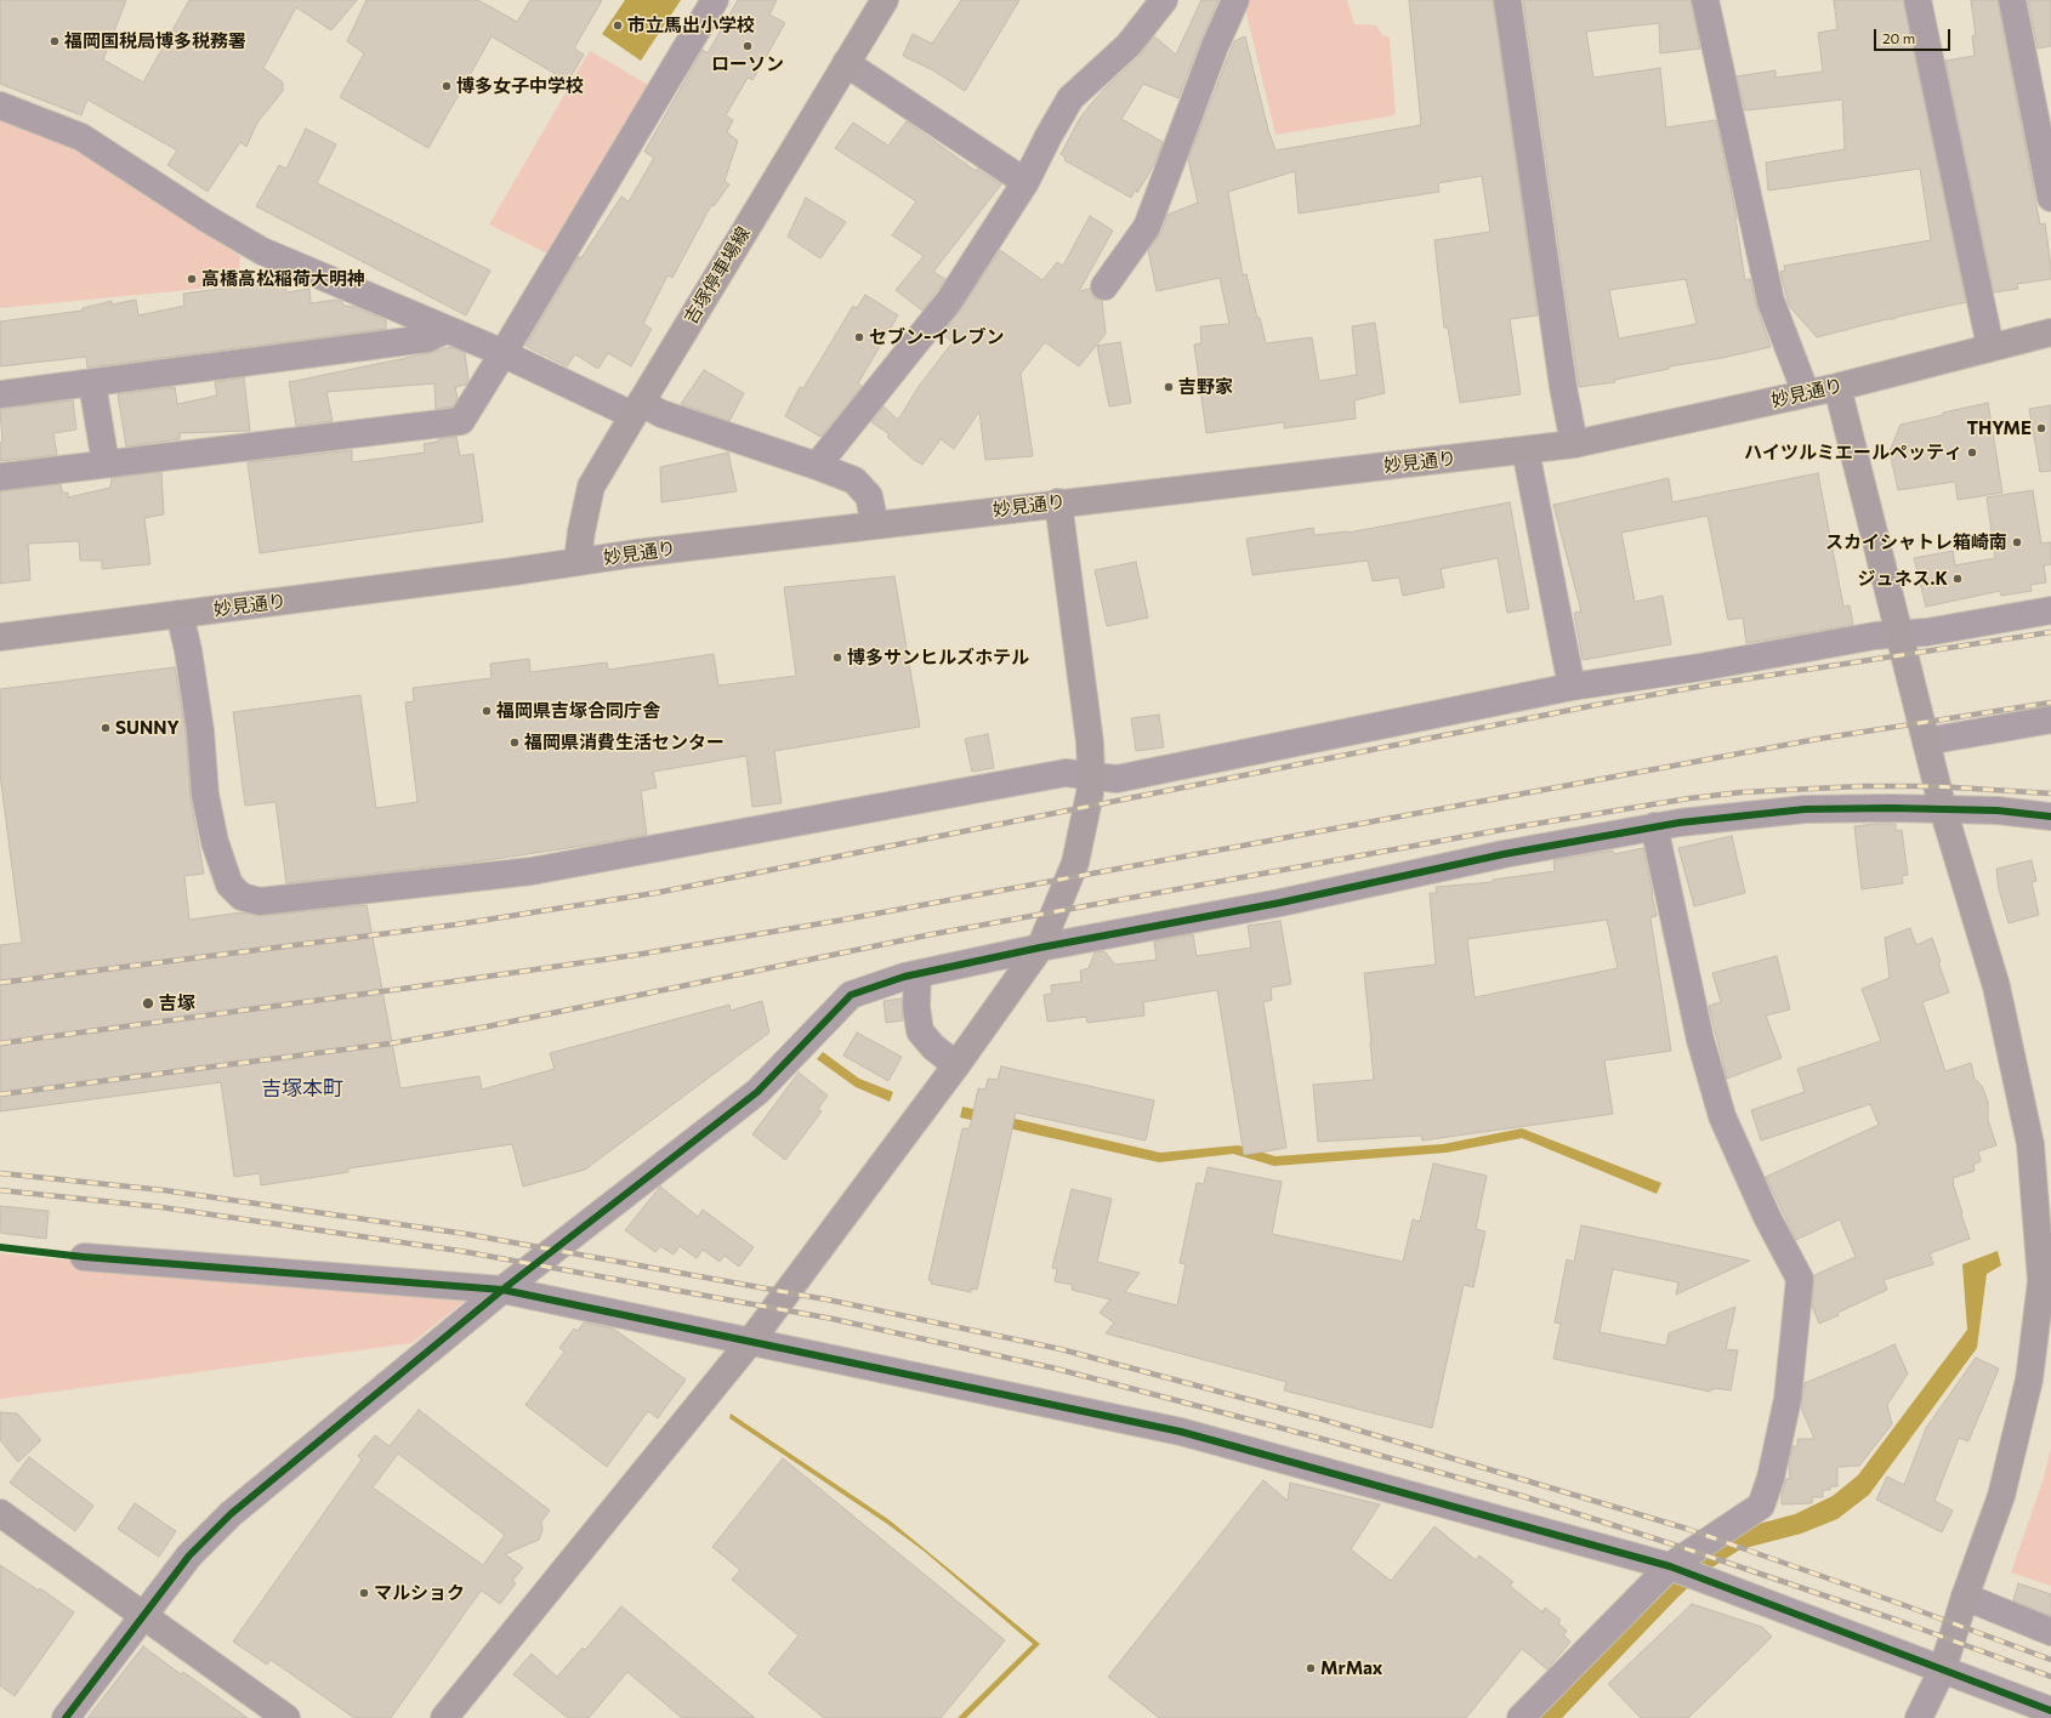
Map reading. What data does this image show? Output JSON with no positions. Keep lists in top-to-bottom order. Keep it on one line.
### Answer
{"streets":{"street":["吉塚停車場線","妙見通り"]},"crossings":[["吉塚停車場線","妙見通り"]],"districts":["吉塚本町"],"places":["市立馬出小学校","福岡国税局博多税務署","ローソン","博多女子中学校","高橋高松稲荷大明神","セブン-イレブン","吉野家","THYME","ハイツルミエールペッティ","スカイシャトレ箱崎南","ジュネス.K","博多サンヒルズホテル","福岡県吉塚合同庁舎","SUNNY","福岡県消費生活センター","吉塚","マルショク","MrMax"],"scale_bar":"20 m"}
